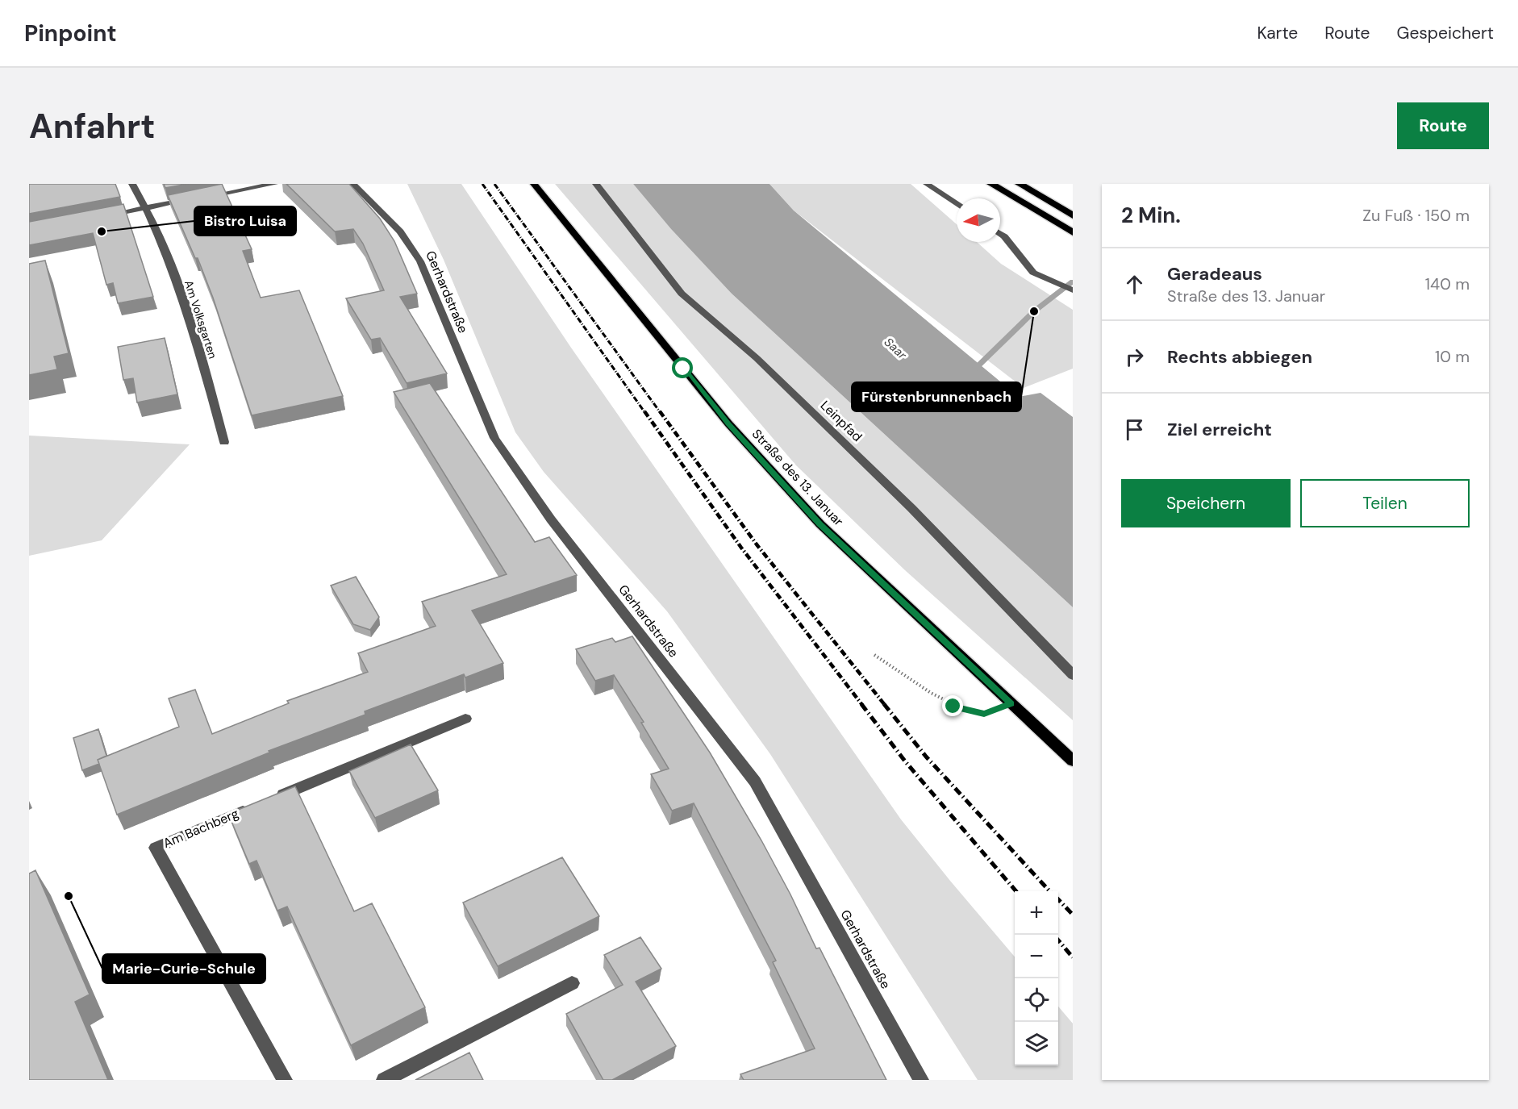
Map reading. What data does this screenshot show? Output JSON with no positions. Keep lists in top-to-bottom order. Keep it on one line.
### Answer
{"streets":{"main road":["Straße des 13. Januar"],"street":["Gerhardstraße","Am Volksgarten","Leinpfad","Am Bachberg"]},"water":["Saar"],"places":["Bistro Luisa","Fürstenbrunnenbach","Marie-Curie-Schule"],"north":"left","page":{"header":"Pinpoint","nav":["Karte","Route","Gespeichert"],"buttons":["Route",["Speichern","Teilen"]],"title":"Anfahrt","heading":["2 Min.","Zu Fuß · 150 m"],"list":[["Geradeaus","Straße des 13. Januar","140 m"],["Rechts abbiegen","10 m"],"Ziel erreicht"],"map_buttons":["+","−"]}}
